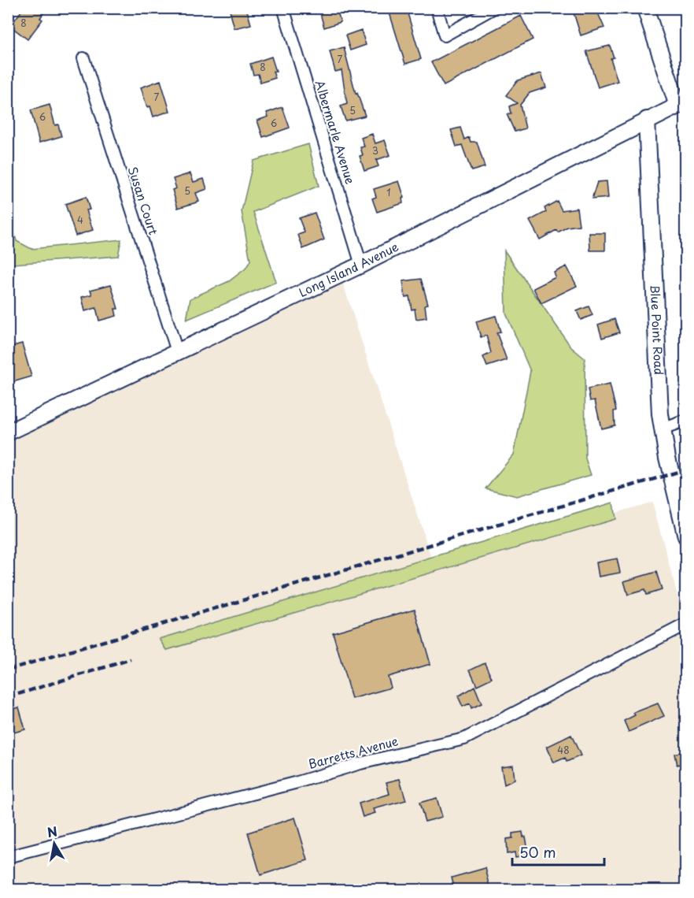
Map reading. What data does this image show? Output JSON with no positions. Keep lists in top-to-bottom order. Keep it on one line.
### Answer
{"streets":{"street":["Albermarle Avenue","Susan Court","Long Island Avenue","Blue Point Road","Barretts Avenue"]},"crossings":[["Albermarle Avenue","Long Island Avenue"],["Susan Court","Long Island Avenue"],["Long Island Avenue","Blue Point Road"]],"house_numbers":["8","7","8","7","5","6","6","3","5","1","4","48"],"scale_bar":"50 m","north":"top"}
